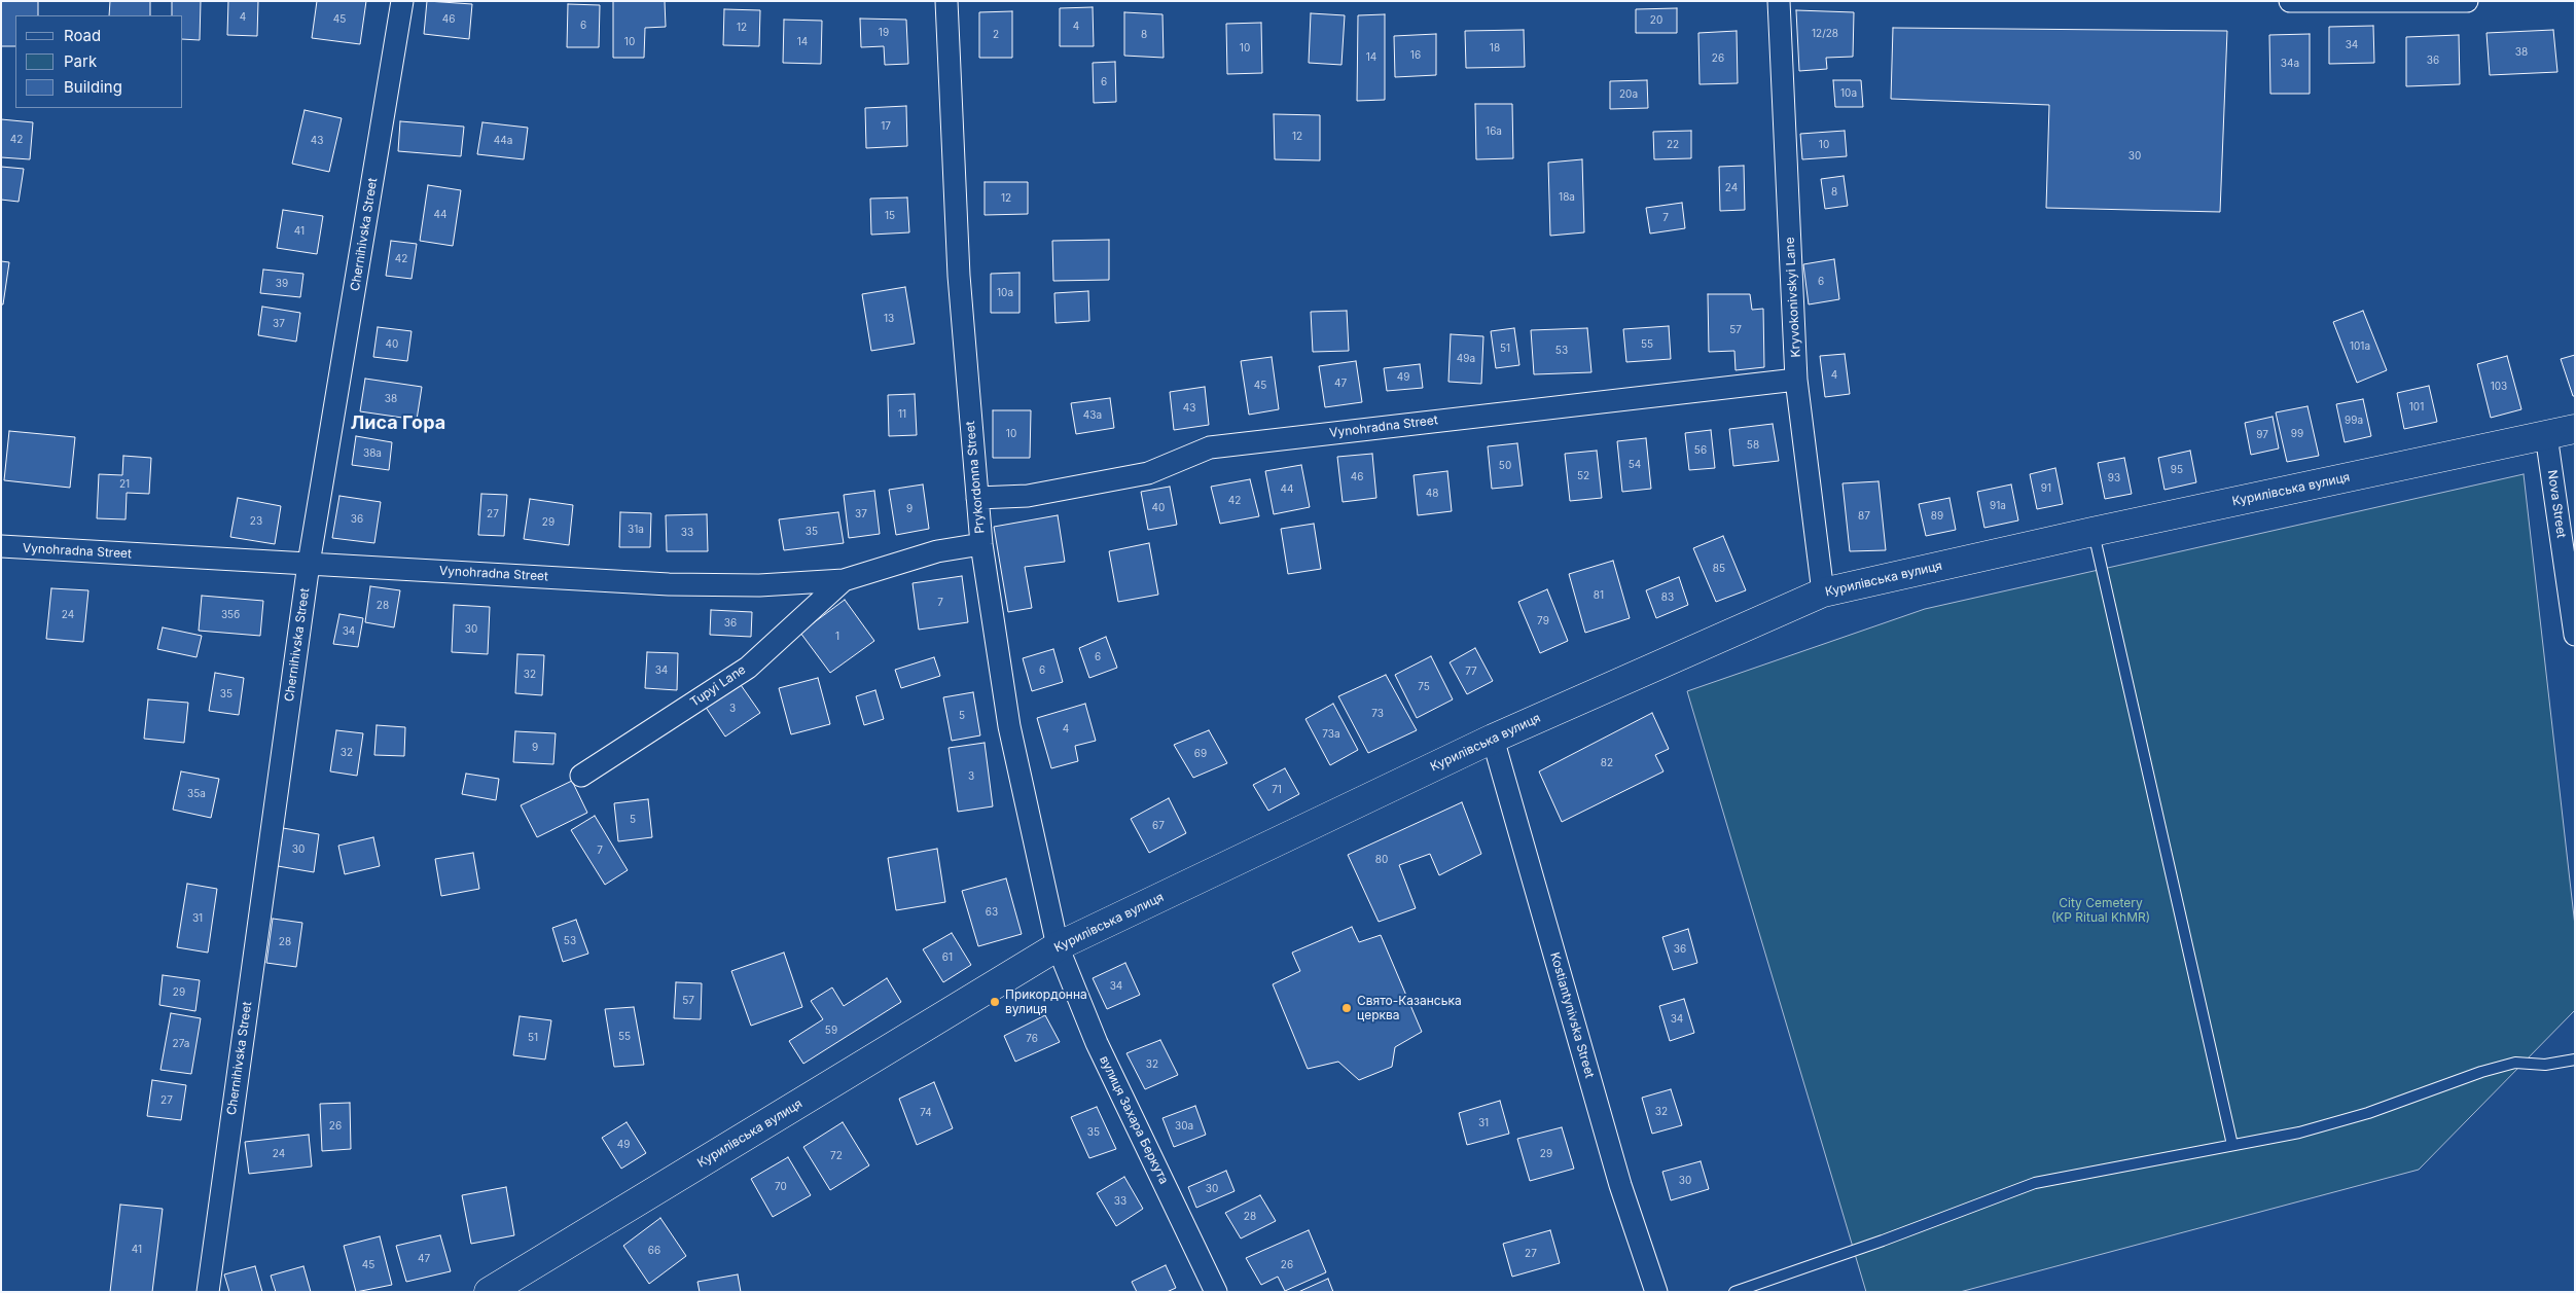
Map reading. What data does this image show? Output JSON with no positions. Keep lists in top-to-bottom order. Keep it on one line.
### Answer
{"streets":{"main road":["Курилівська вулиця"],"street":["Chernihivska Street","Kryvokonivskyi Lane","Vynohradna Street","Prykordonna Street","Nova Street","Tupyi Lane","Kostiantynivska Street","вулиця Захара Беркута"]},"crossings":[["Chernihivska Street","Vynohradna Street"],["Kryvokonivskyi Lane","Vynohradna Street"],["Kryvokonivskyi Lane","Курилівська вулиця"],["Vynohradna Street","Prykordonna Street"],["Vynohradna Street","Tupyi Lane"],["Prykordonna Street","Курилівська вулиця"],["Prykordonna Street","вулиця Захара Беркута"],["Курилівська вулиця","Nova Street"],["Курилівська вулиця","Kostiantynivska Street"],["Курилівська вулиця","вулиця Захара Беркута"]],"districts":["Лиса Гора"],"parks":["City Cemetery (KP Ritual KhMR)"],"places":["Прикордонна вулиця","Свято-Казанська церква"],"house_numbers":["4","45","46","20","6","4","12","19","12/28","2","8","10","14","34","10","18","38","16","14","26","36","34а","6","10а","20а","17","16а","12","42","43","44а","22","10","30","24","8","18а","12","44","15","7","41","42","6","39","10а","13","37","57","40","55","101а","51","53","49а","4","49","47","45","103","38","101","43","11","43а","99а","10","99","97","58","56","38а","54","50","95","52","46","93","21","91","44","48","42","91а","40","9","27","37","87","89","36","23","29","31а","35","33","85","81","83","7","28","24","35б","79","36","30","34","1","6","34","6","77","32","75","35","3","73","5","4","73а","9","32","69","82","3","71","35а","5","67","30","7","80","63","31","53","28","36","61","34","29","57","34","59","55","51","76","27а","32","27","32","74","31","26","30а","35","49","24","29","72","30","70","30","33","28","41","66","27","47","45","26"],"legend":["Road","Park","Building"]}
